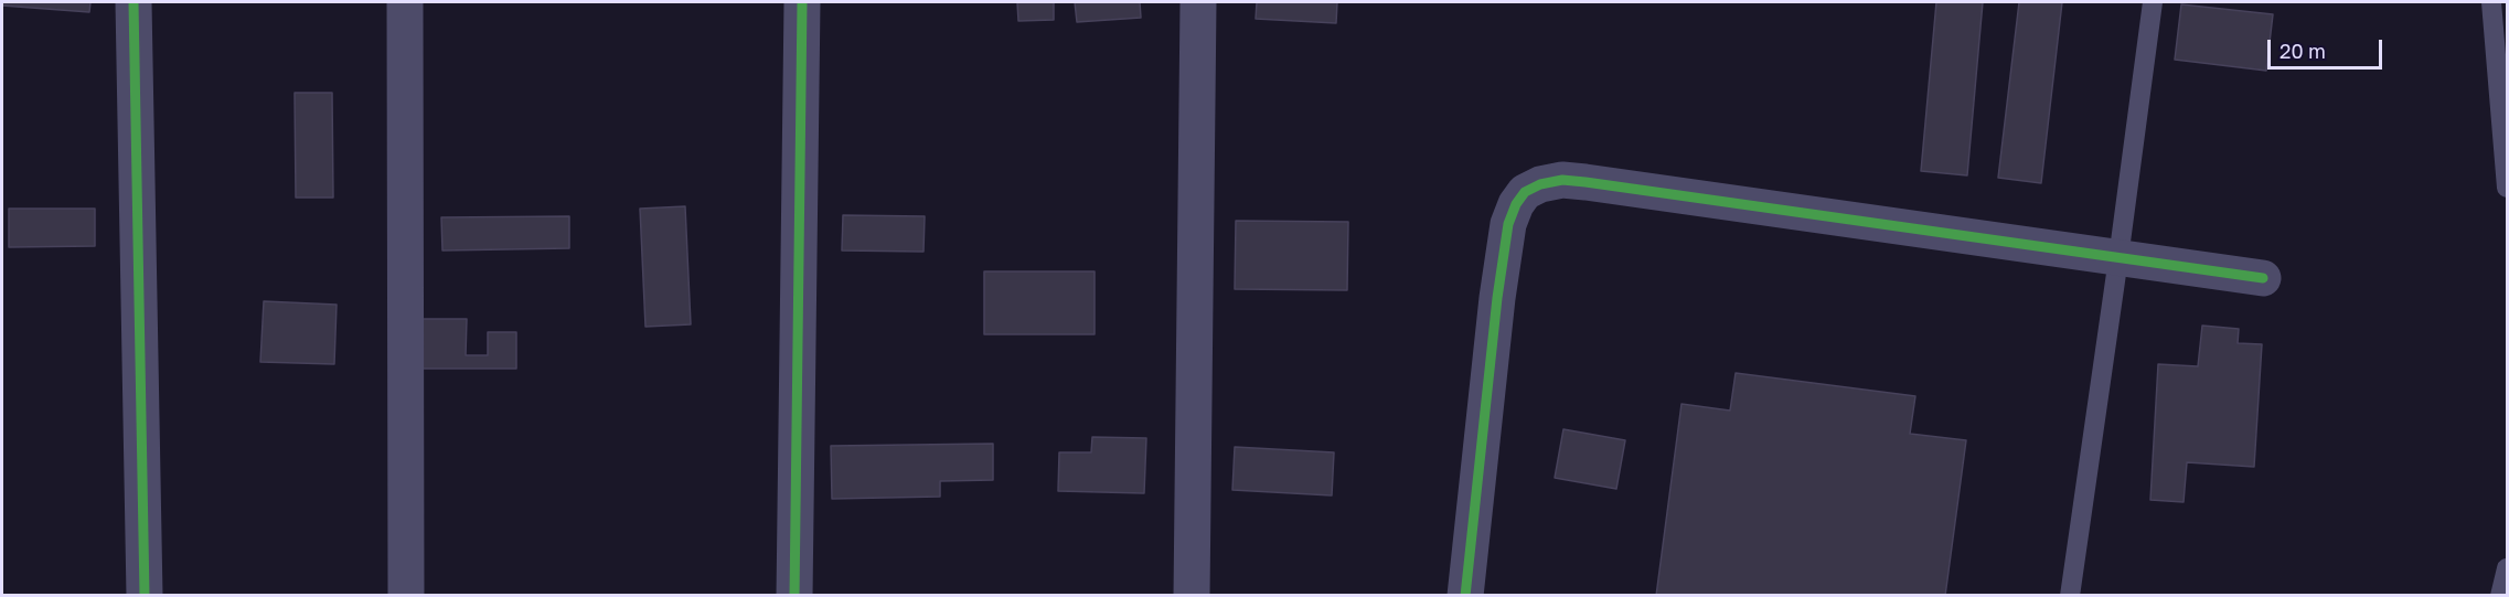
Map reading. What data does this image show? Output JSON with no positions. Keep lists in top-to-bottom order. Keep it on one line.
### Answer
{"scale_bar":"20 m"}
